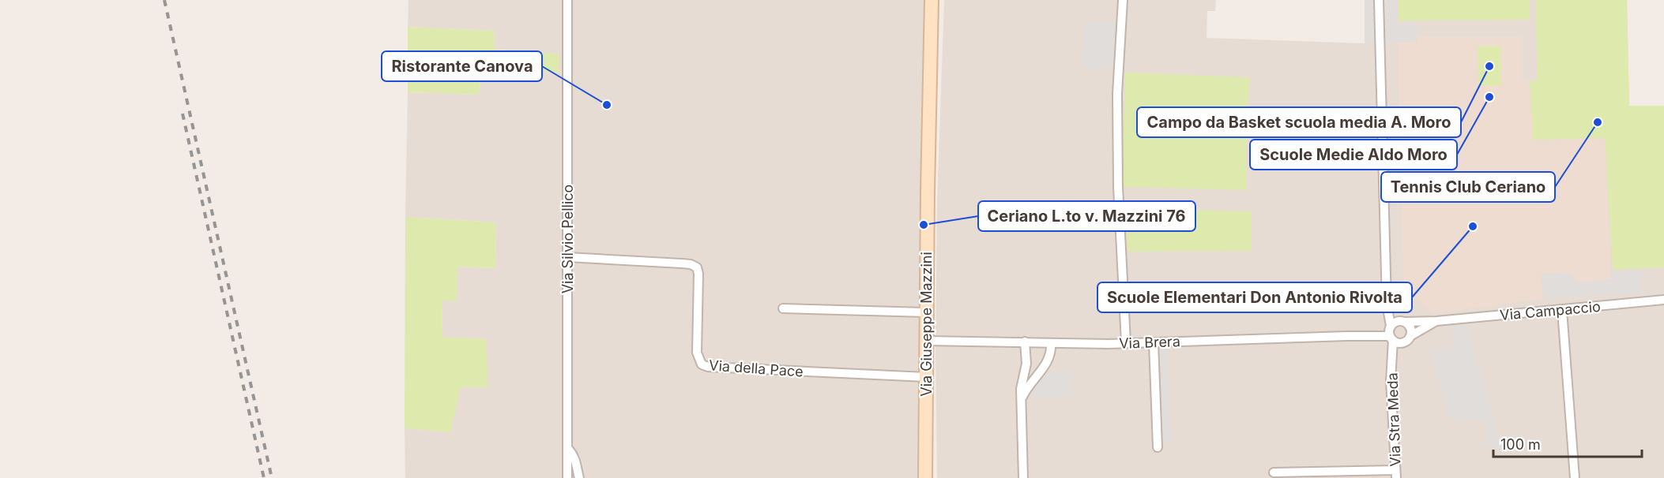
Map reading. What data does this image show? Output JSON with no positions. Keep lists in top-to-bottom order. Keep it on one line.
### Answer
{"streets":{"street":["Via Silvio Pellico","Via Campaccio","Via Giuseppe Mazzini","Via Brera","Via della Pace","Via Stra Meda"]},"crossings":[["Via Silvio Pellico","Via della Pace"],["Via Campaccio","Via Brera"],["Via Campaccio","Via Stra Meda"],["Via Giuseppe Mazzini","Via Brera"],["Via Giuseppe Mazzini","Via della Pace"],["Via Brera","Via Stra Meda"]],"places":["Campo da Basket scuola media A. Moro","Scuole Medie Aldo Moro","Ristorante Canova","Tennis Club Ceriano","Ceriano L.to v. Mazzini 76","Scuole Elementari Don Antonio Rivolta"],"scale_bar":"100 m"}
